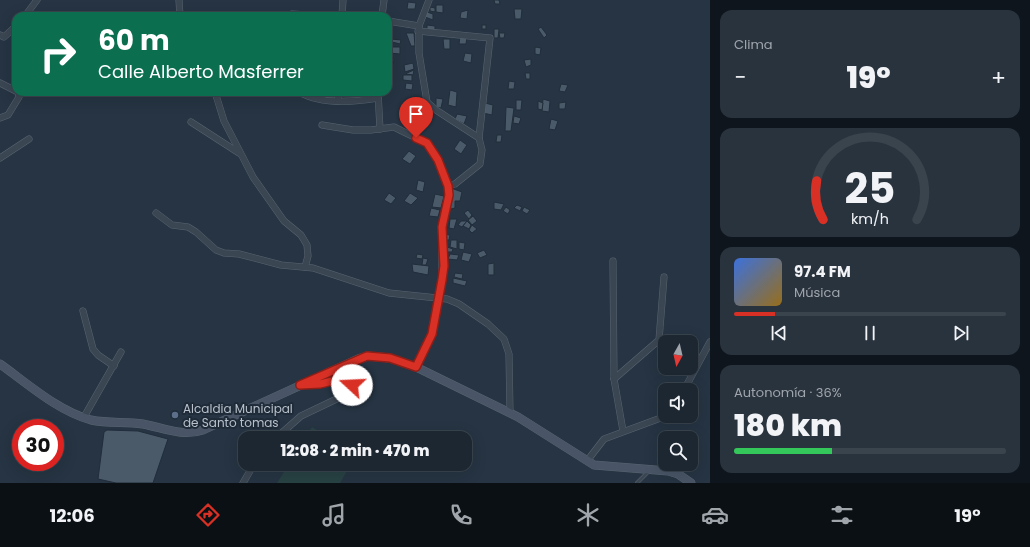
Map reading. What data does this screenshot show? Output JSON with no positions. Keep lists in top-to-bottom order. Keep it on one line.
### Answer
{"places":["Alcaldia Municipal de Santo tomas"],"north":"bottom","page":{"tile":["Clima",["Autonomía · 36%","180 km"]],"turn":["60 m","Calle Alberto Masferrer"],"heat":["−","19°","+"],"song":["97.4 FM","Música"],"limit":"30","trip":"12:08 · 2 min · 470 m","tabs":["12:06","19°"],"gauge":["25","km/h"]}}
